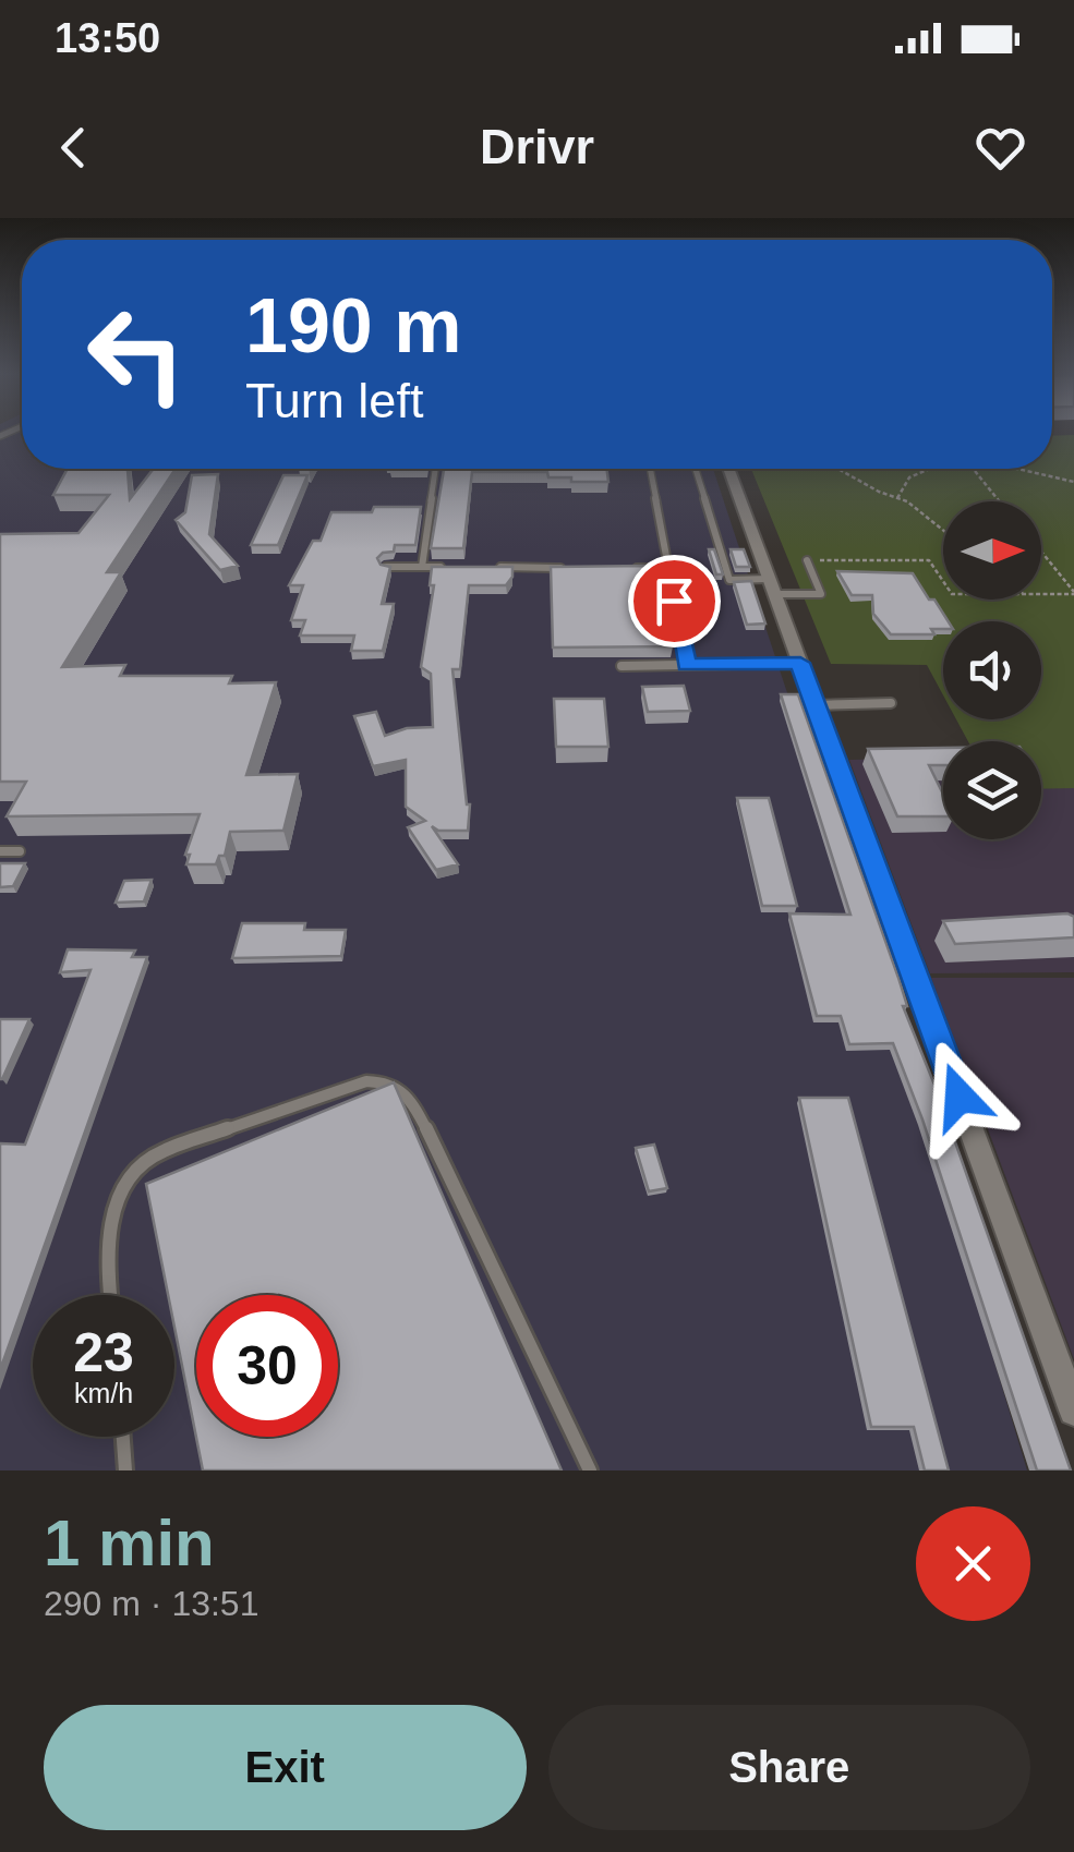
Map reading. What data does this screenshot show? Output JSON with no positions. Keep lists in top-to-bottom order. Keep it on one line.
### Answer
{"north":"right","page":{"status":"13:50","header":"Drivr","turn":["190 m","Turn left"],"speed":"23 km/h","limit":"30","heading":["1 min","290 m · 13:51"],"buttons":["Exit","Share"]}}
